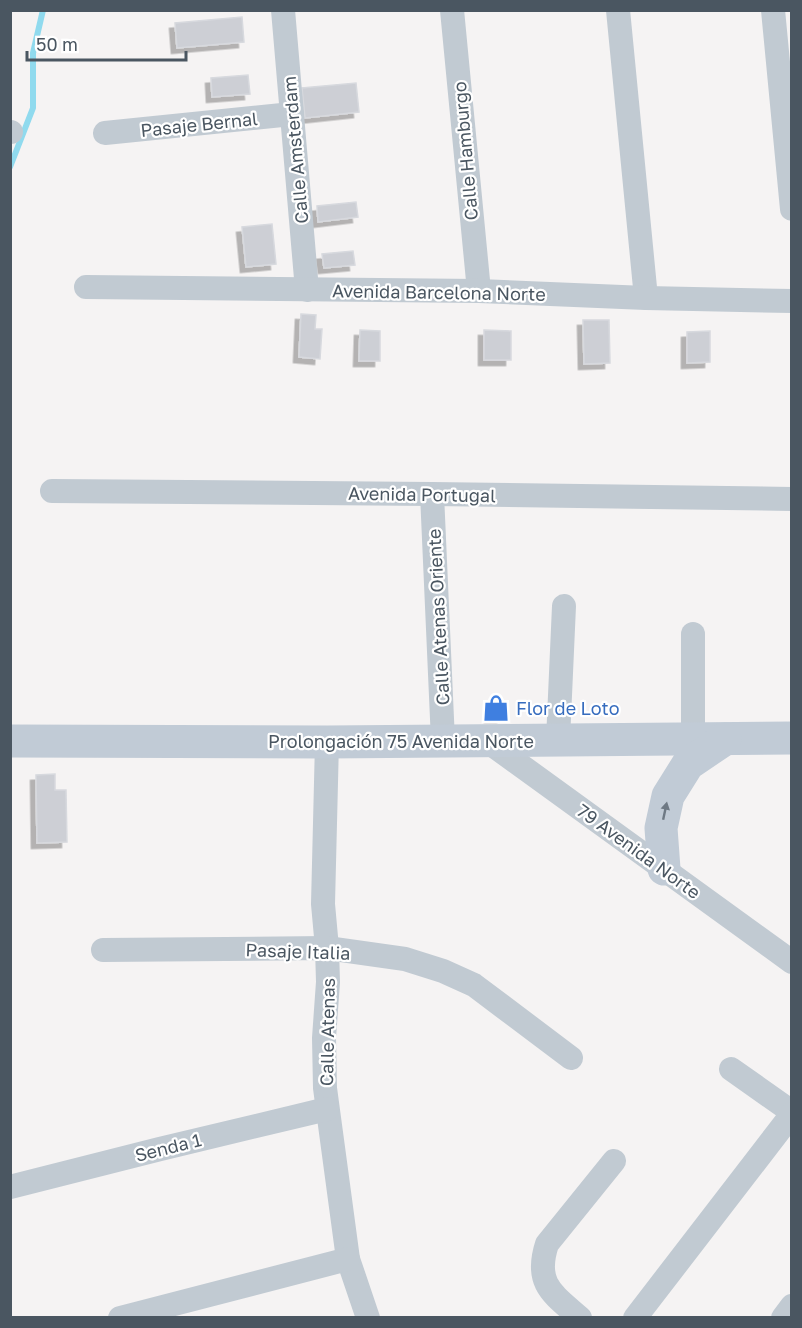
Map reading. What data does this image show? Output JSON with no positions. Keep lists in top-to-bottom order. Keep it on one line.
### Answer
{"streets":{"main road":["Prolongación 75 Avenida Norte"],"street":["Pasaje Bernal","Calle Amsterdam","Calle Hamburgo","Avenida Barcelona Norte","Avenida Portugal","Calle Atenas Oriente","79 Avenida Norte","Pasaje Italia","Calle Atenas","Senda 1"]},"crossings":[["Pasaje Bernal","Calle Amsterdam"],["Calle Amsterdam","Avenida Barcelona Norte"],["Calle Hamburgo","Avenida Barcelona Norte"],["Avenida Portugal","Calle Atenas Oriente"],["Calle Atenas Oriente","Prolongación 75 Avenida Norte"],["Prolongación 75 Avenida Norte","79 Avenida Norte"],["Prolongación 75 Avenida Norte","Calle Atenas"],["Pasaje Italia","Calle Atenas"],["Calle Atenas","Senda 1"]],"places":{"shop":["Flor de Loto"]},"scale_bar":"50 m"}
